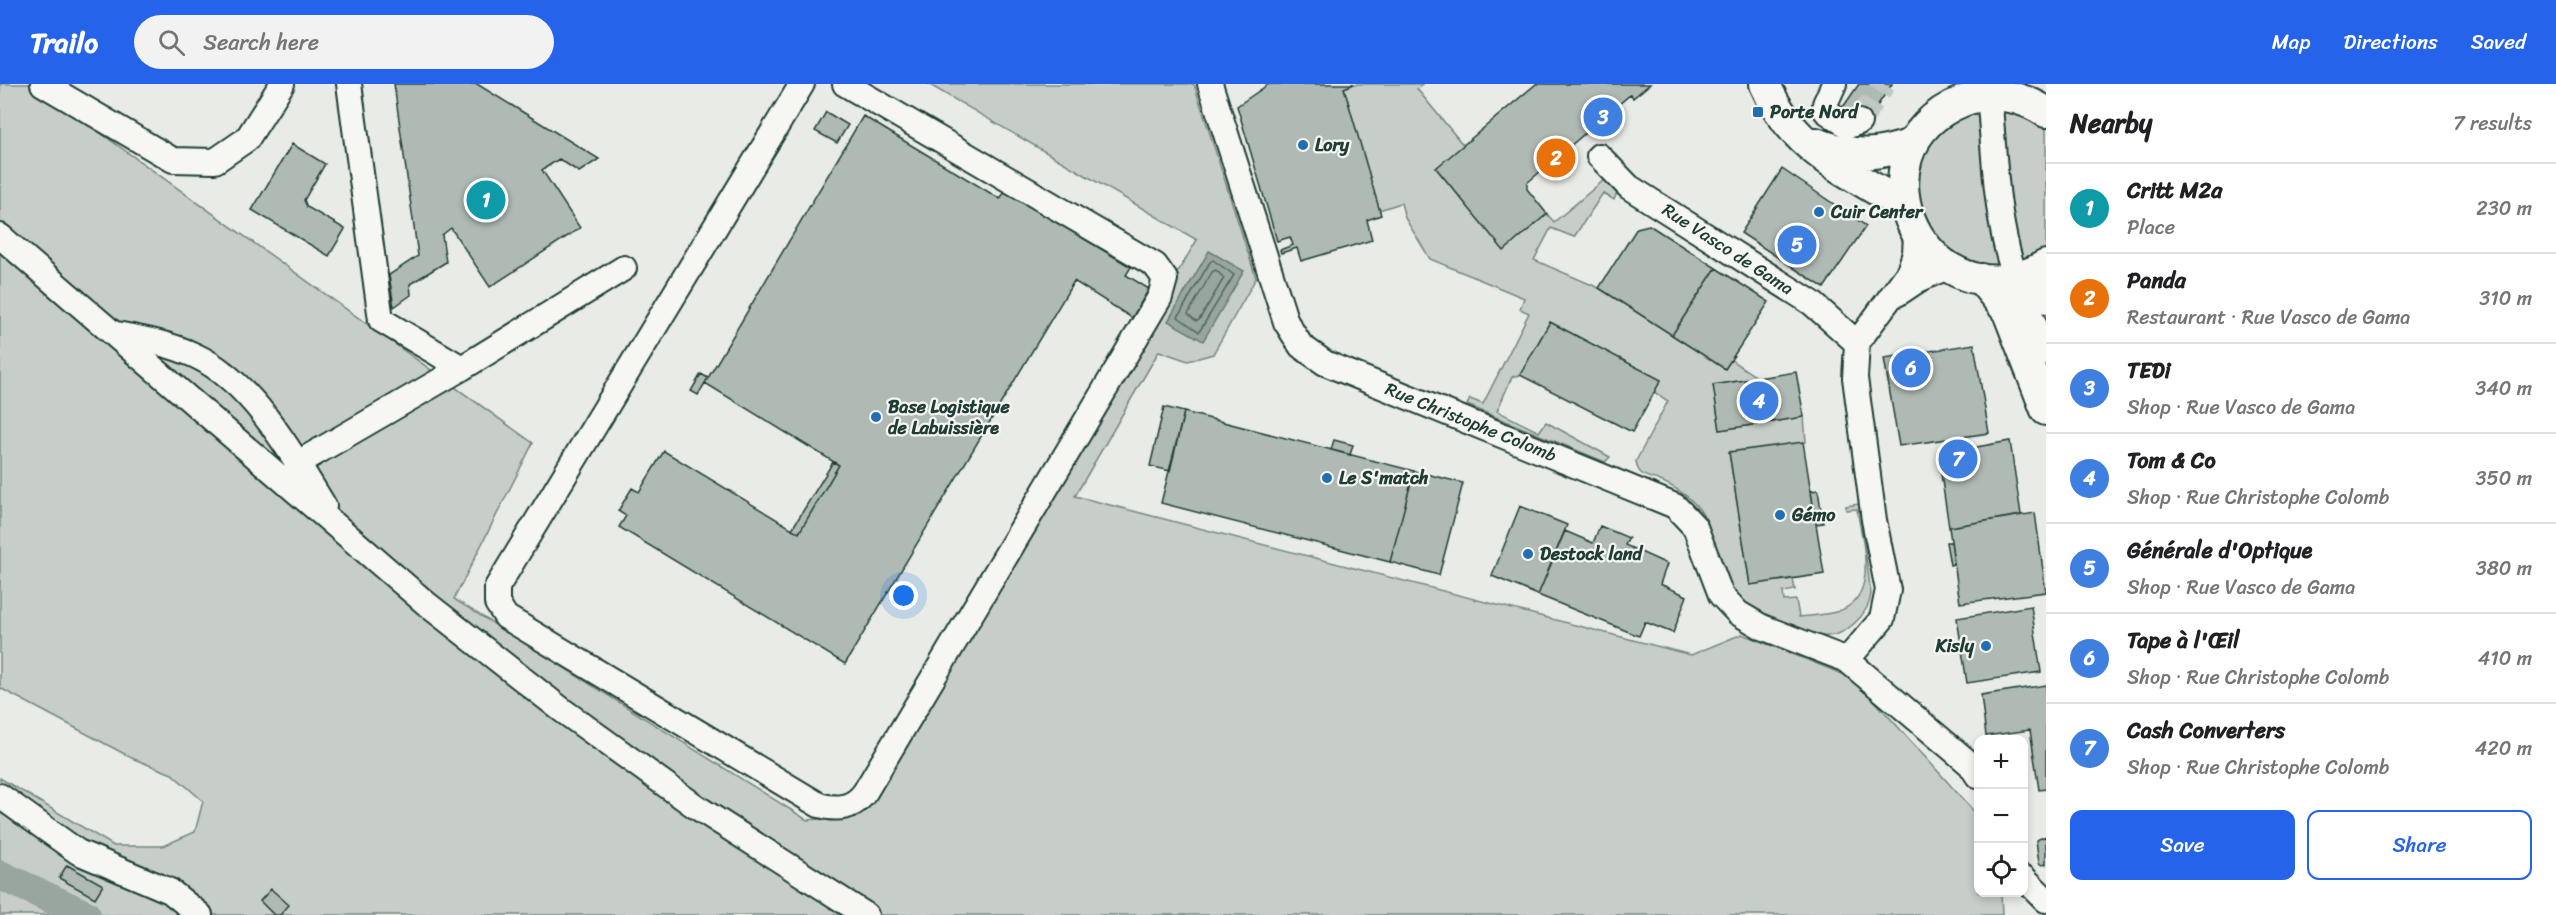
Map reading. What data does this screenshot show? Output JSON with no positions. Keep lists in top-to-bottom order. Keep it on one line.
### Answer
{"streets":{"street":["Rue Vasco de Gama","Rue Christophe Colomb"]},"places":{"transit":["Porte Nord"],"other":["Lory","Cuir Center","Base Logistique de Labuissière","Le S'match","Gémo","Destock land","Kisly"]},"page":{"header":"Trailo","search":"Search here","nav":["Map","Directions","Saved"],"heading":["Nearby","7 results"],"pins":["3","2","1","5","6","4","7"],"list":[{"mark":"1","name":"Critt M2a","note":"Place","value":"230 m"},{"mark":"2","name":"Panda","note":"Restaurant · Rue Vasco de Gama","value":"310 m"},{"mark":"3","name":"TEDi","note":"Shop · Rue Vasco de Gama","value":"340 m"},{"mark":"4","name":"Tom & Co","note":"Shop · Rue Christophe Colomb","value":"350 m"},{"mark":"5","name":"Générale d'Optique","note":"Shop · Rue Vasco de Gama","value":"380 m"},{"mark":"6","name":"Tape à l'Œil","note":"Shop · Rue Christophe Colomb","value":"410 m"},{"mark":"7","name":"Cash Converters","note":"Shop · Rue Christophe Colomb","value":"420 m"}],"map_buttons":["+","−"],"buttons":["Save","Share"]}}
